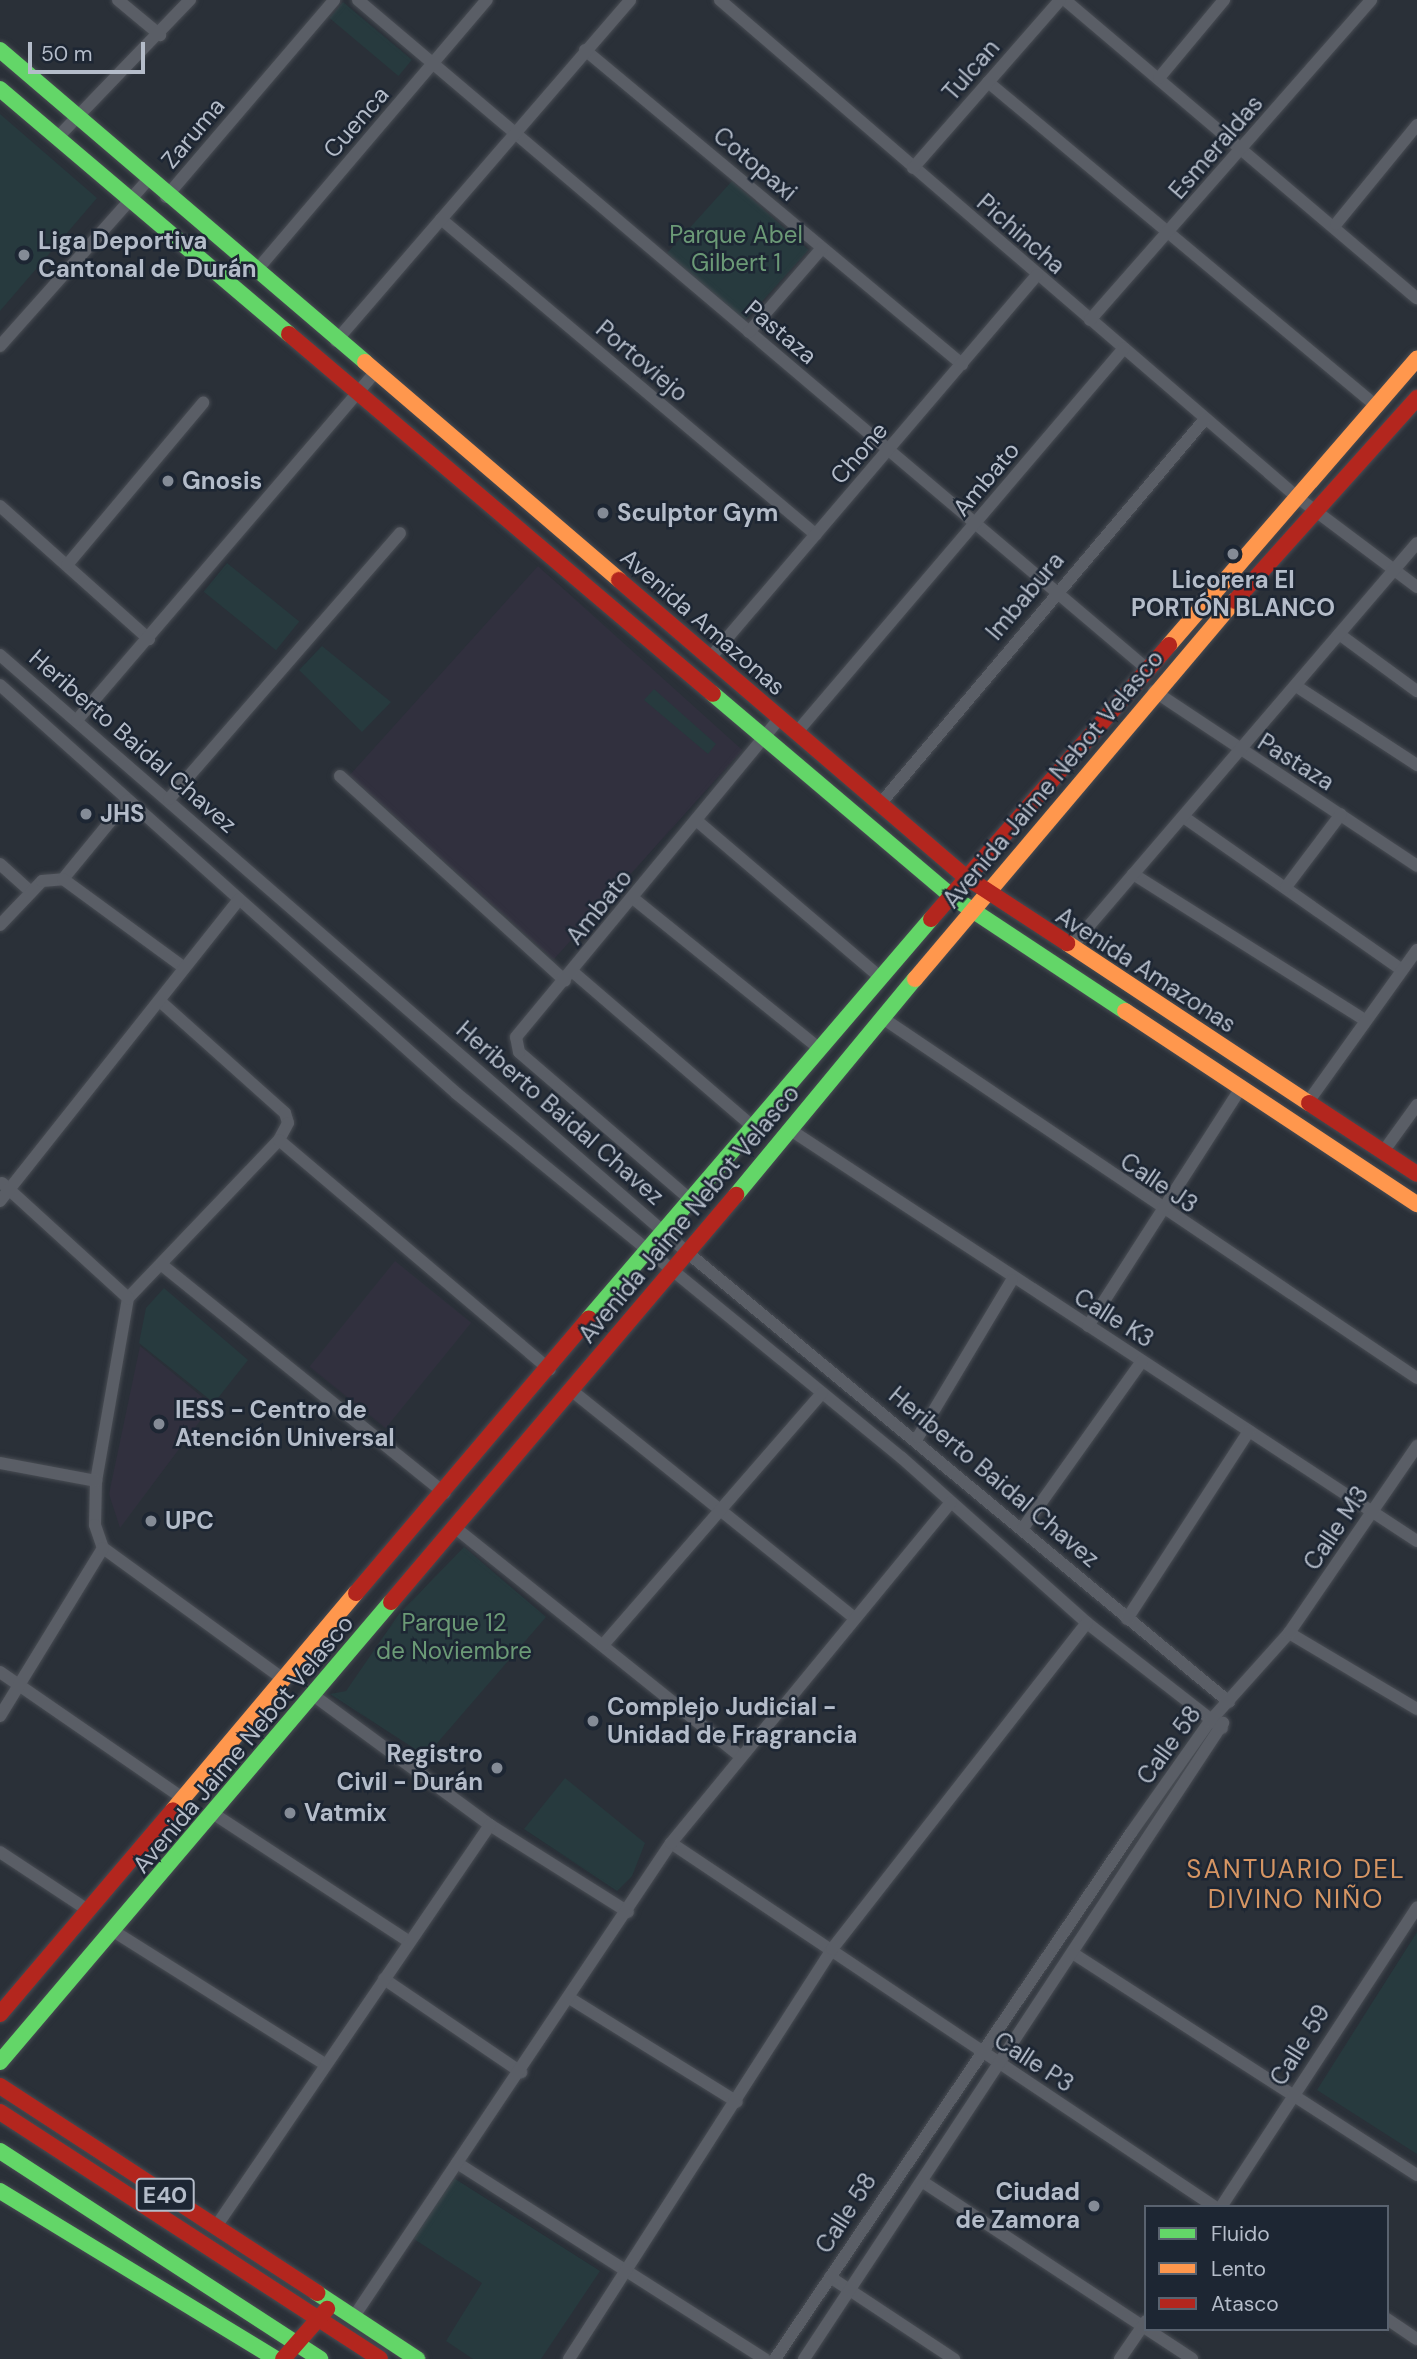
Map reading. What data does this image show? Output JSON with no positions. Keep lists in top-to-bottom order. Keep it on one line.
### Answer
{"streets":{"main road":["Avenida Amazonas","Avenida Jaime Nebot Velasco","E40"],"street":["Tulcan","Cuenca","Zaruma","Esmeraldas","Cotopaxi","Pichincha","Pastaza","Portoviejo","Chone","Ambato","Imbabura","Heriberto Baidal Chavez","Calle J3","Calle K3","Calle M3","Calle 58","Calle 59","Calle P3"]},"crossings":[["Tulcan","Pichincha"],["Cuenca","Pastaza"],["Cuenca","Avenida Amazonas"],["Zaruma","Avenida Amazonas"],["Esmeraldas","Pichincha"],["Cotopaxi","Chone"],["Pichincha","Chone"],["Pichincha","Ambato"],["Pichincha","Imbabura"],["Pichincha","Avenida Jaime Nebot Velasco"],["Pastaza","Chone"],["Pastaza","Ambato"],["Pastaza","Imbabura"],["Pastaza","Avenida Jaime Nebot Velasco"],["Portoviejo","Chone"],["Chone","Avenida Amazonas"],["Ambato","Avenida Amazonas"],["Ambato","Avenida Jaime Nebot Velasco"],["Imbabura","Avenida Amazonas"],["Avenida Amazonas","Avenida Jaime Nebot Velasco"],["Heriberto Baidal Chavez","Avenida Jaime Nebot Velasco"],["Heriberto Baidal Chavez","Calle M3"],["Heriberto Baidal Chavez","Calle 58"],["Avenida Jaime Nebot Velasco","Calle J3"],["Avenida Jaime Nebot Velasco","Calle K3"],["Calle K3","Calle M3"],["Calle M3","Calle 58"],["Calle 58","Calle P3"]],"districts":["SANTUARIO DEL DIVINO NIÑO"],"parks":["Parque Abel Gilbert 1","Parque 12 de Noviembre"],"places":["Liga Deportiva Cantonal de Durán","Gnosis","Sculptor Gym","Licorera El PORTÓN BLANCO","JHS","IESS - Centro de Atención Universal","UPC","Complejo Judicial - Unidad de Fragrancia","Registro Civil - Durán","Vatmix","Ciudad de Zamora"],"legend":["Fluido","Lento","Atasco"],"scale_bar":"50 m"}
